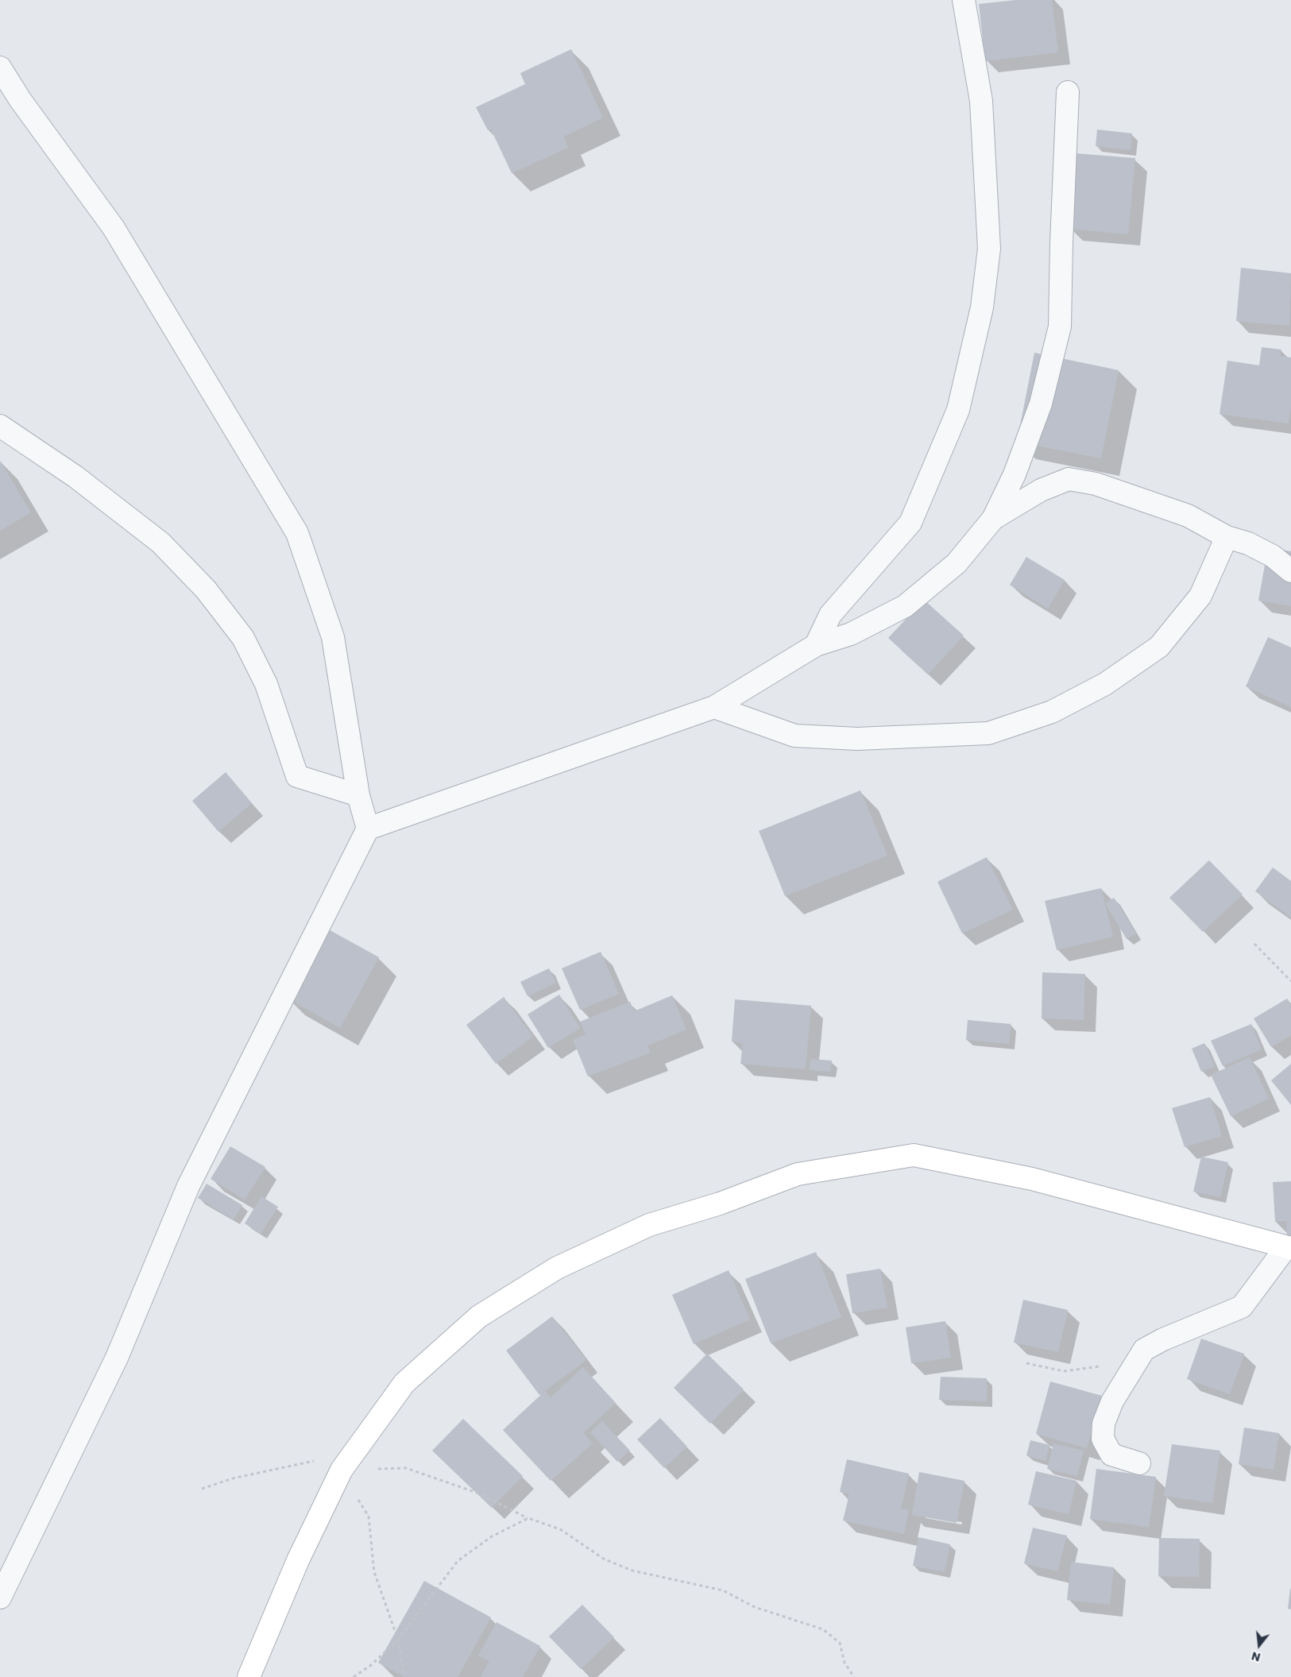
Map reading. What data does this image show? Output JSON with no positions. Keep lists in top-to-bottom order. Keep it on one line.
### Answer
{"north":"bottom"}
